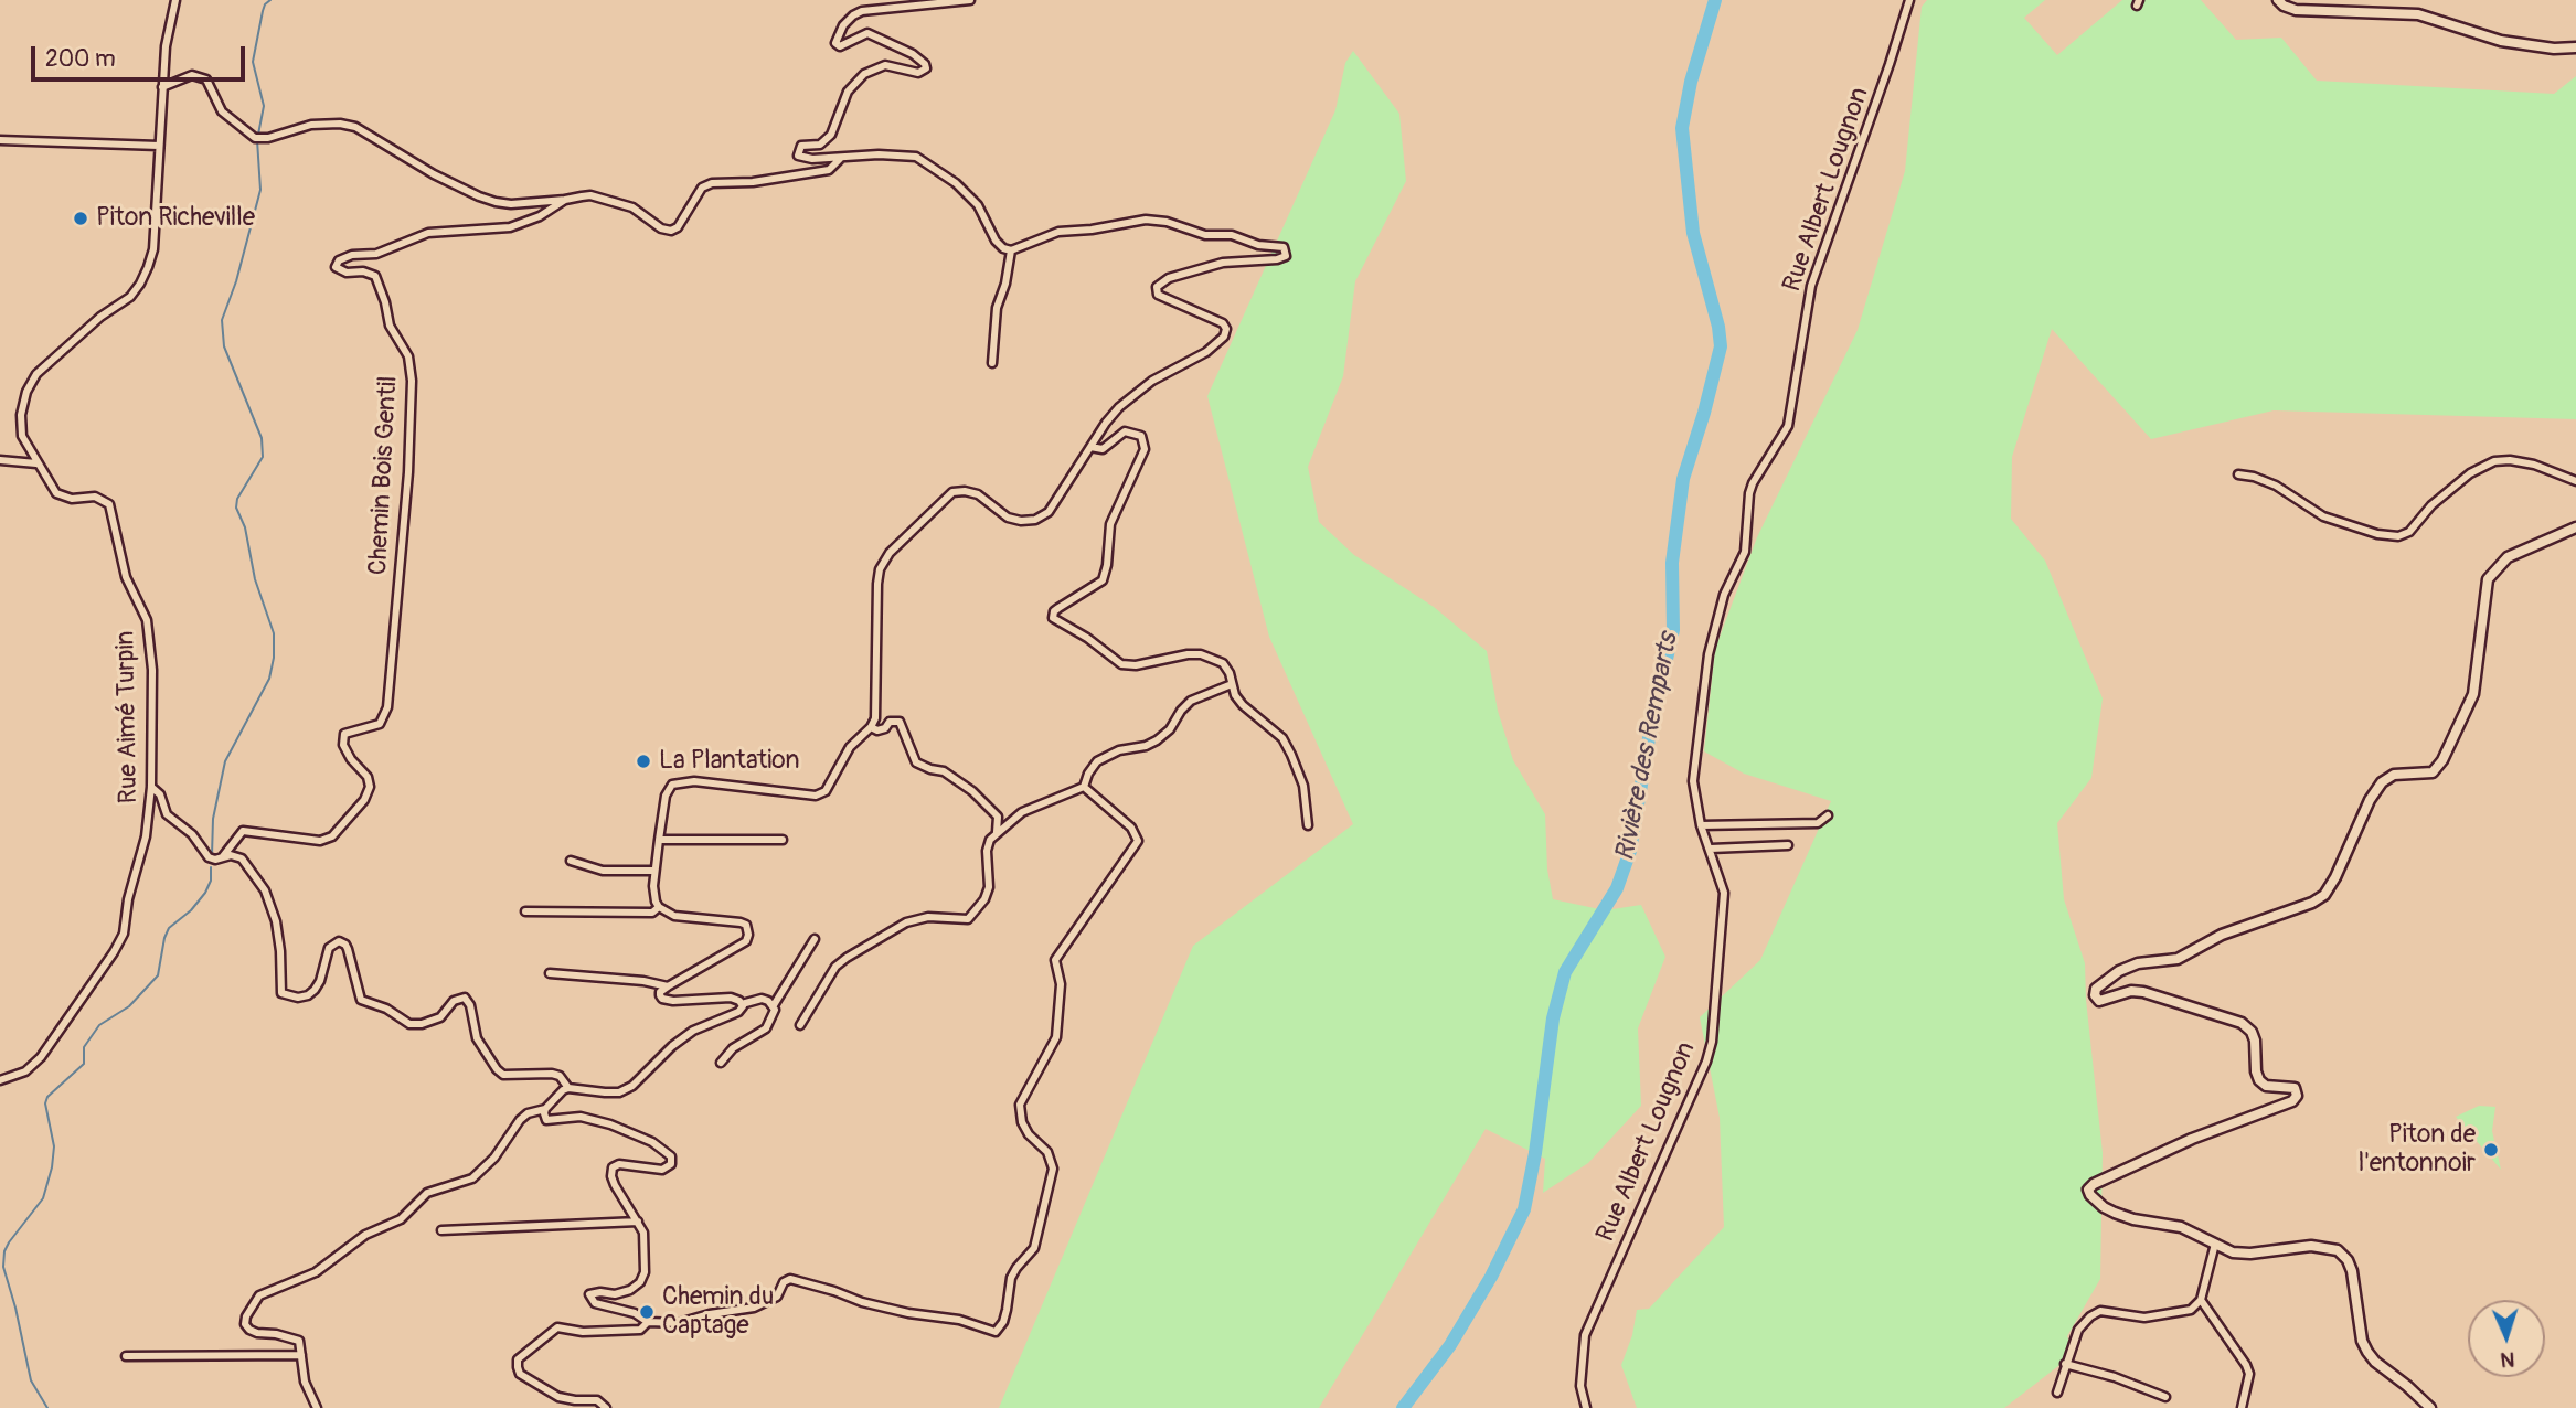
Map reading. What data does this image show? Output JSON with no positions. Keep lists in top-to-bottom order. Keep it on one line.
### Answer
{"streets":{"street":["Rue Albert Lougnon","Chemin Bois Gentil","Rue Aimé Turpin"]},"water":["Rivière des Remparts"],"places":["Piton Richeville","La Plantation","Piton de l'entonnoir","Chemin du Captage"],"scale_bar":"200 m","north":"bottom"}
